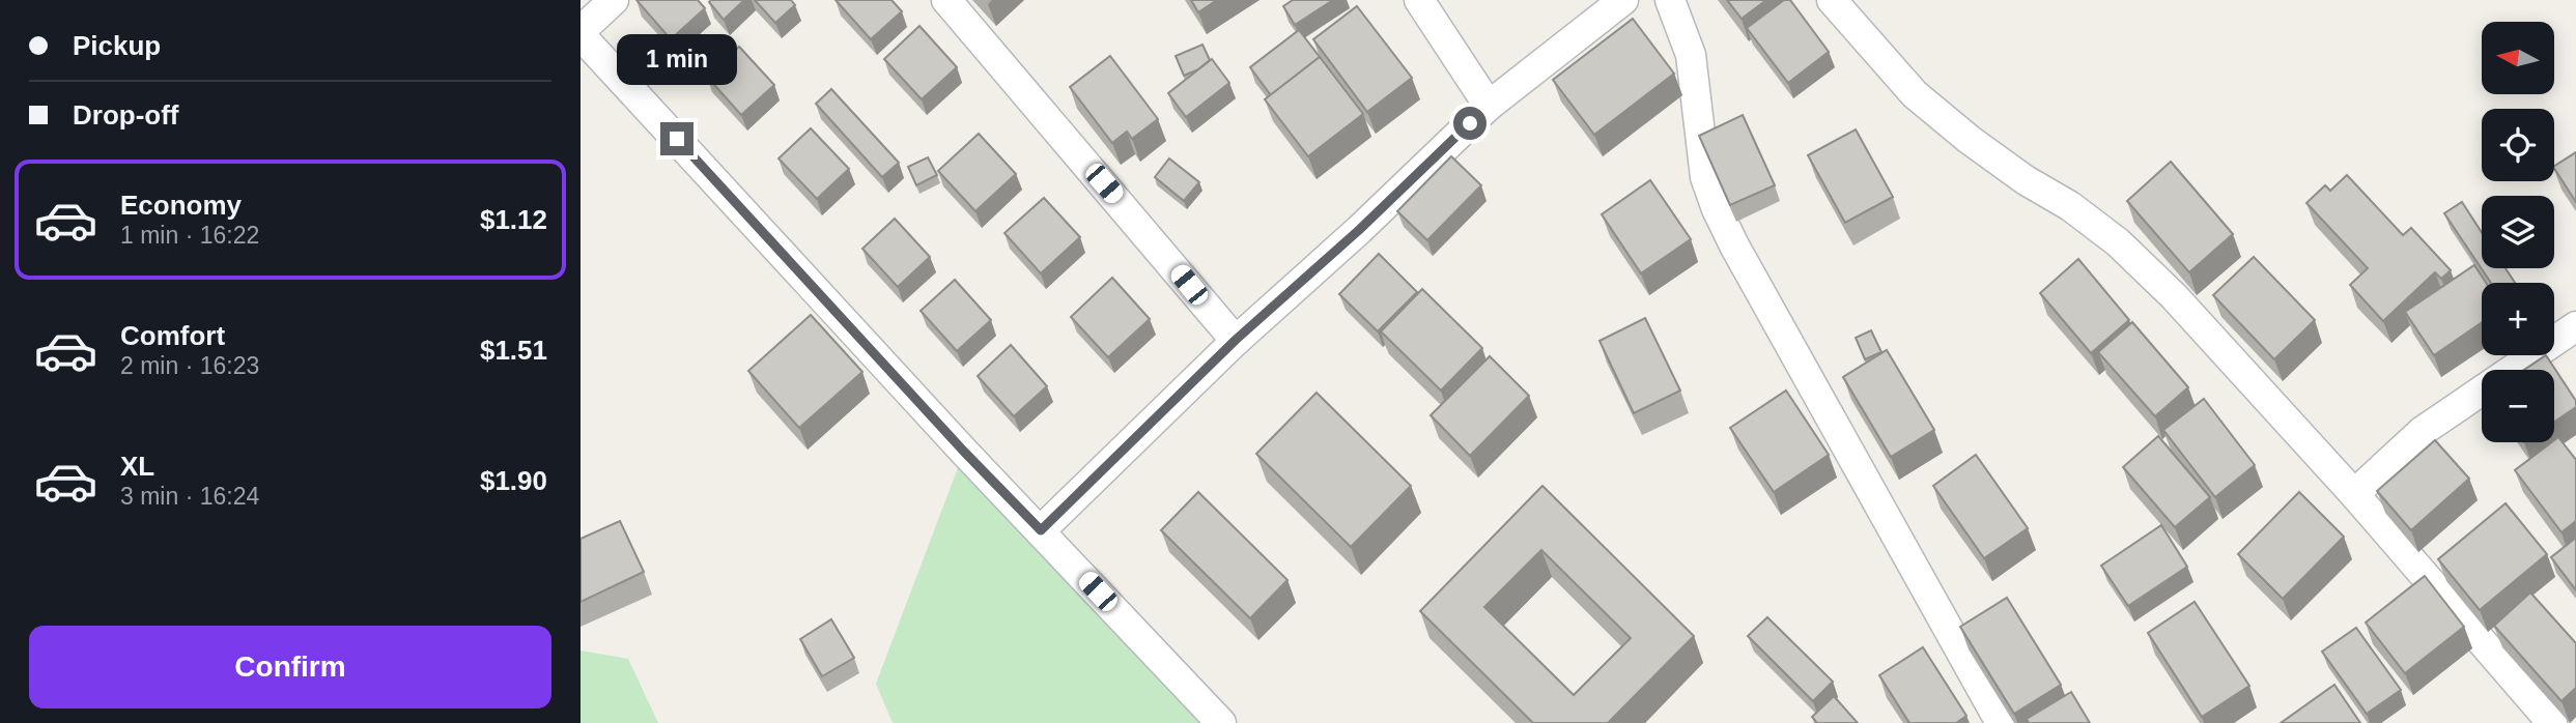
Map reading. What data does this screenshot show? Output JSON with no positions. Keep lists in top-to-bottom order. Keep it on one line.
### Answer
{"north":"left","page":{"banner":["Pickup","Drop-off"],"map_buttons":["+","−"],"bubble":"1 min","list":[{"name":"Economy","note":"1 min · 16:22","value":"$1.12"},{"name":"Comfort","note":"2 min · 16:23","value":"$1.51"},{"name":"XL","note":"3 min · 16:24","value":"$1.90"}],"buttons":"Confirm"}}
